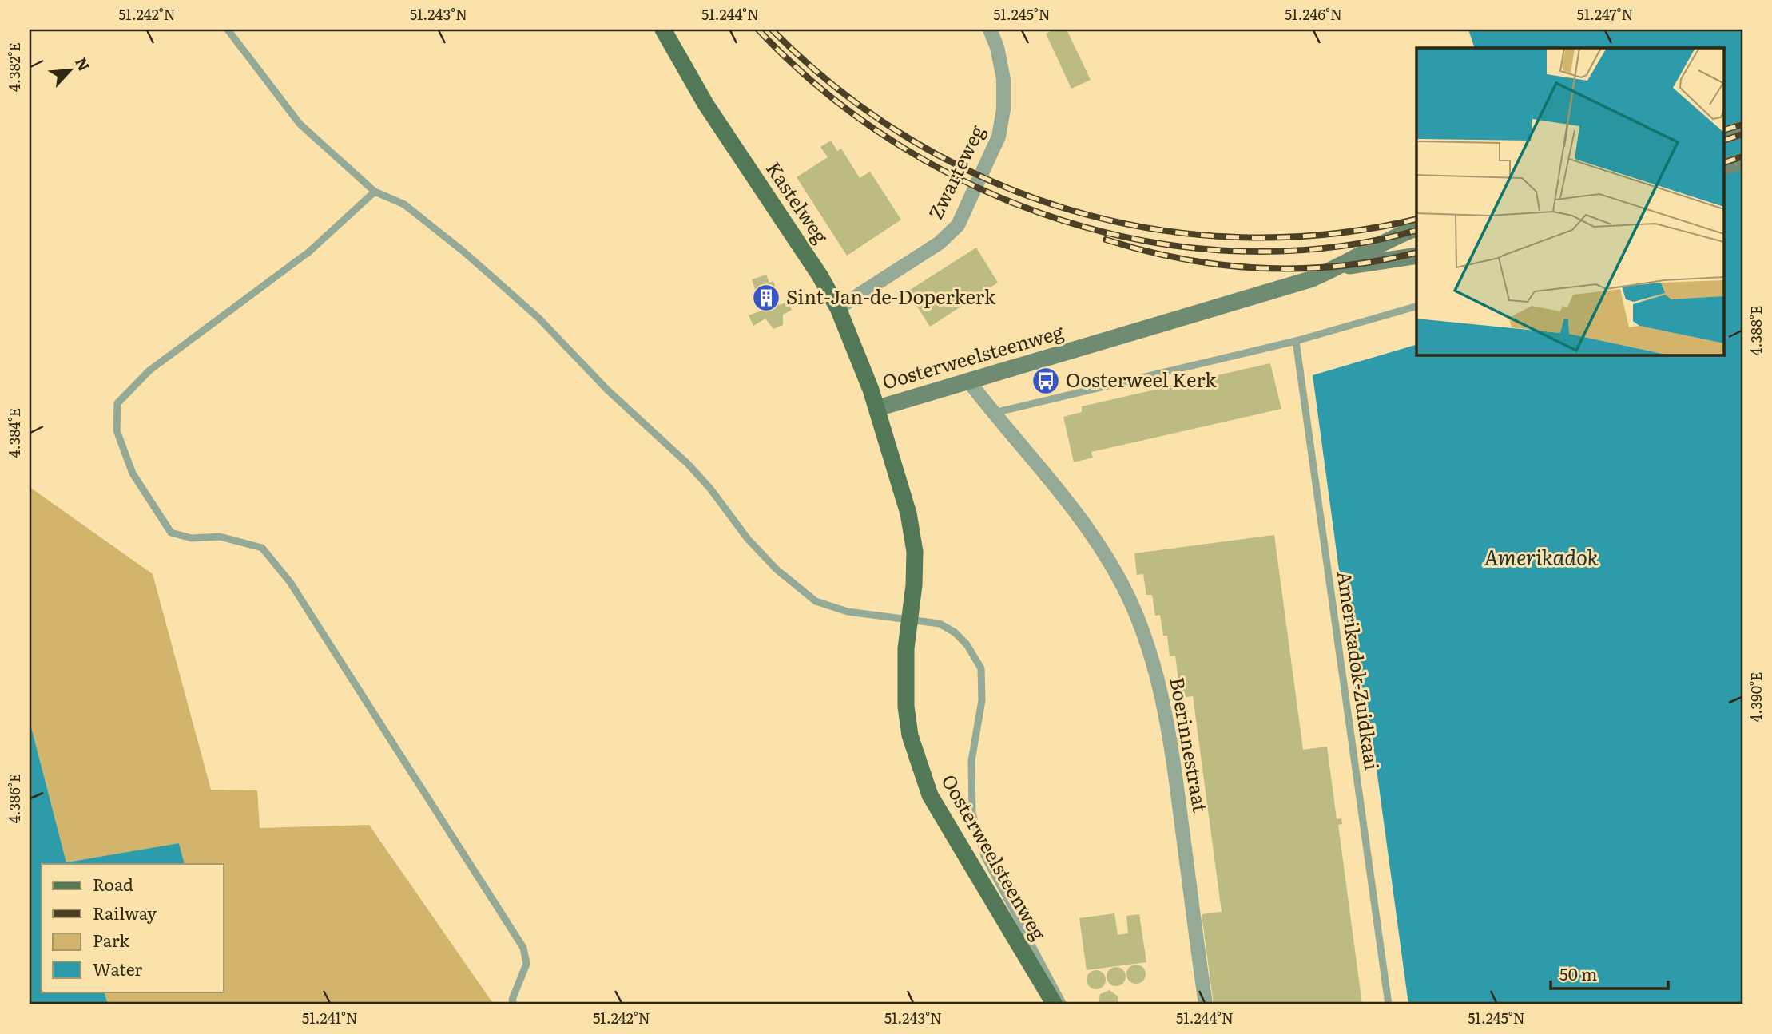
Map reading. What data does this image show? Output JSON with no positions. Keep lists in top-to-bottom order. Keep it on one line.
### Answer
{"streets":{"main road":["Kastelweg","Oosterweelsteenweg"],"street":["Zwarteweg","Boerinnestraat"],"lane":["Amerikadok-Zuidkaai"]},"crossings":[["Zwarteweg","Kastelweg"],["Kastelweg","Oosterweelsteenweg"],["Oosterweelsteenweg","Boerinnestraat"]],"water":["Amerikadok"],"places":{"building":["Sint-Jan-de-Doperkerk"],"bus stop":["Oosterweel Kerk"]},"legend":["Road","Railway","Park","Water"],"scale_bar":"50 m","north":"top right","coordinates":["51.242°N","51.243°N","51.244°N","51.245°N","51.246°N","51.247°N","4.382°E","4.388°E","4.384°E","4.390°E","4.386°E","51.241°N"]}
